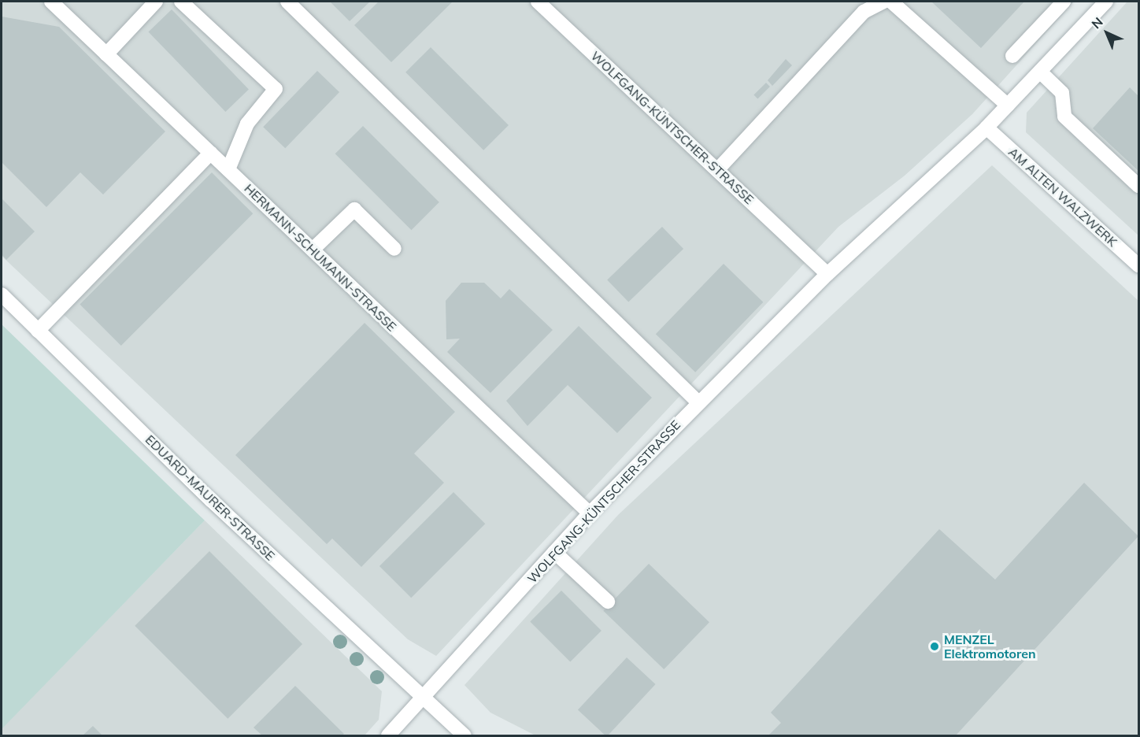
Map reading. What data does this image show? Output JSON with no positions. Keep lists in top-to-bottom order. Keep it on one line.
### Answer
{"streets":{"street":["WOLFGANG-KÜNTSCHER-STRASSE","AM ALTEN WALZWERK","HERMANN-SCHUMANN-STRASSE","EDUARD-MAURER-STRASSE"]},"crossings":[["WOLFGANG-KÜNTSCHER-STRASSE","AM ALTEN WALZWERK"],["WOLFGANG-KÜNTSCHER-STRASSE","HERMANN-SCHUMANN-STRASSE"],["WOLFGANG-KÜNTSCHER-STRASSE","EDUARD-MAURER-STRASSE"]],"places":["MENZEL Elektromotoren"],"north":"top left"}
